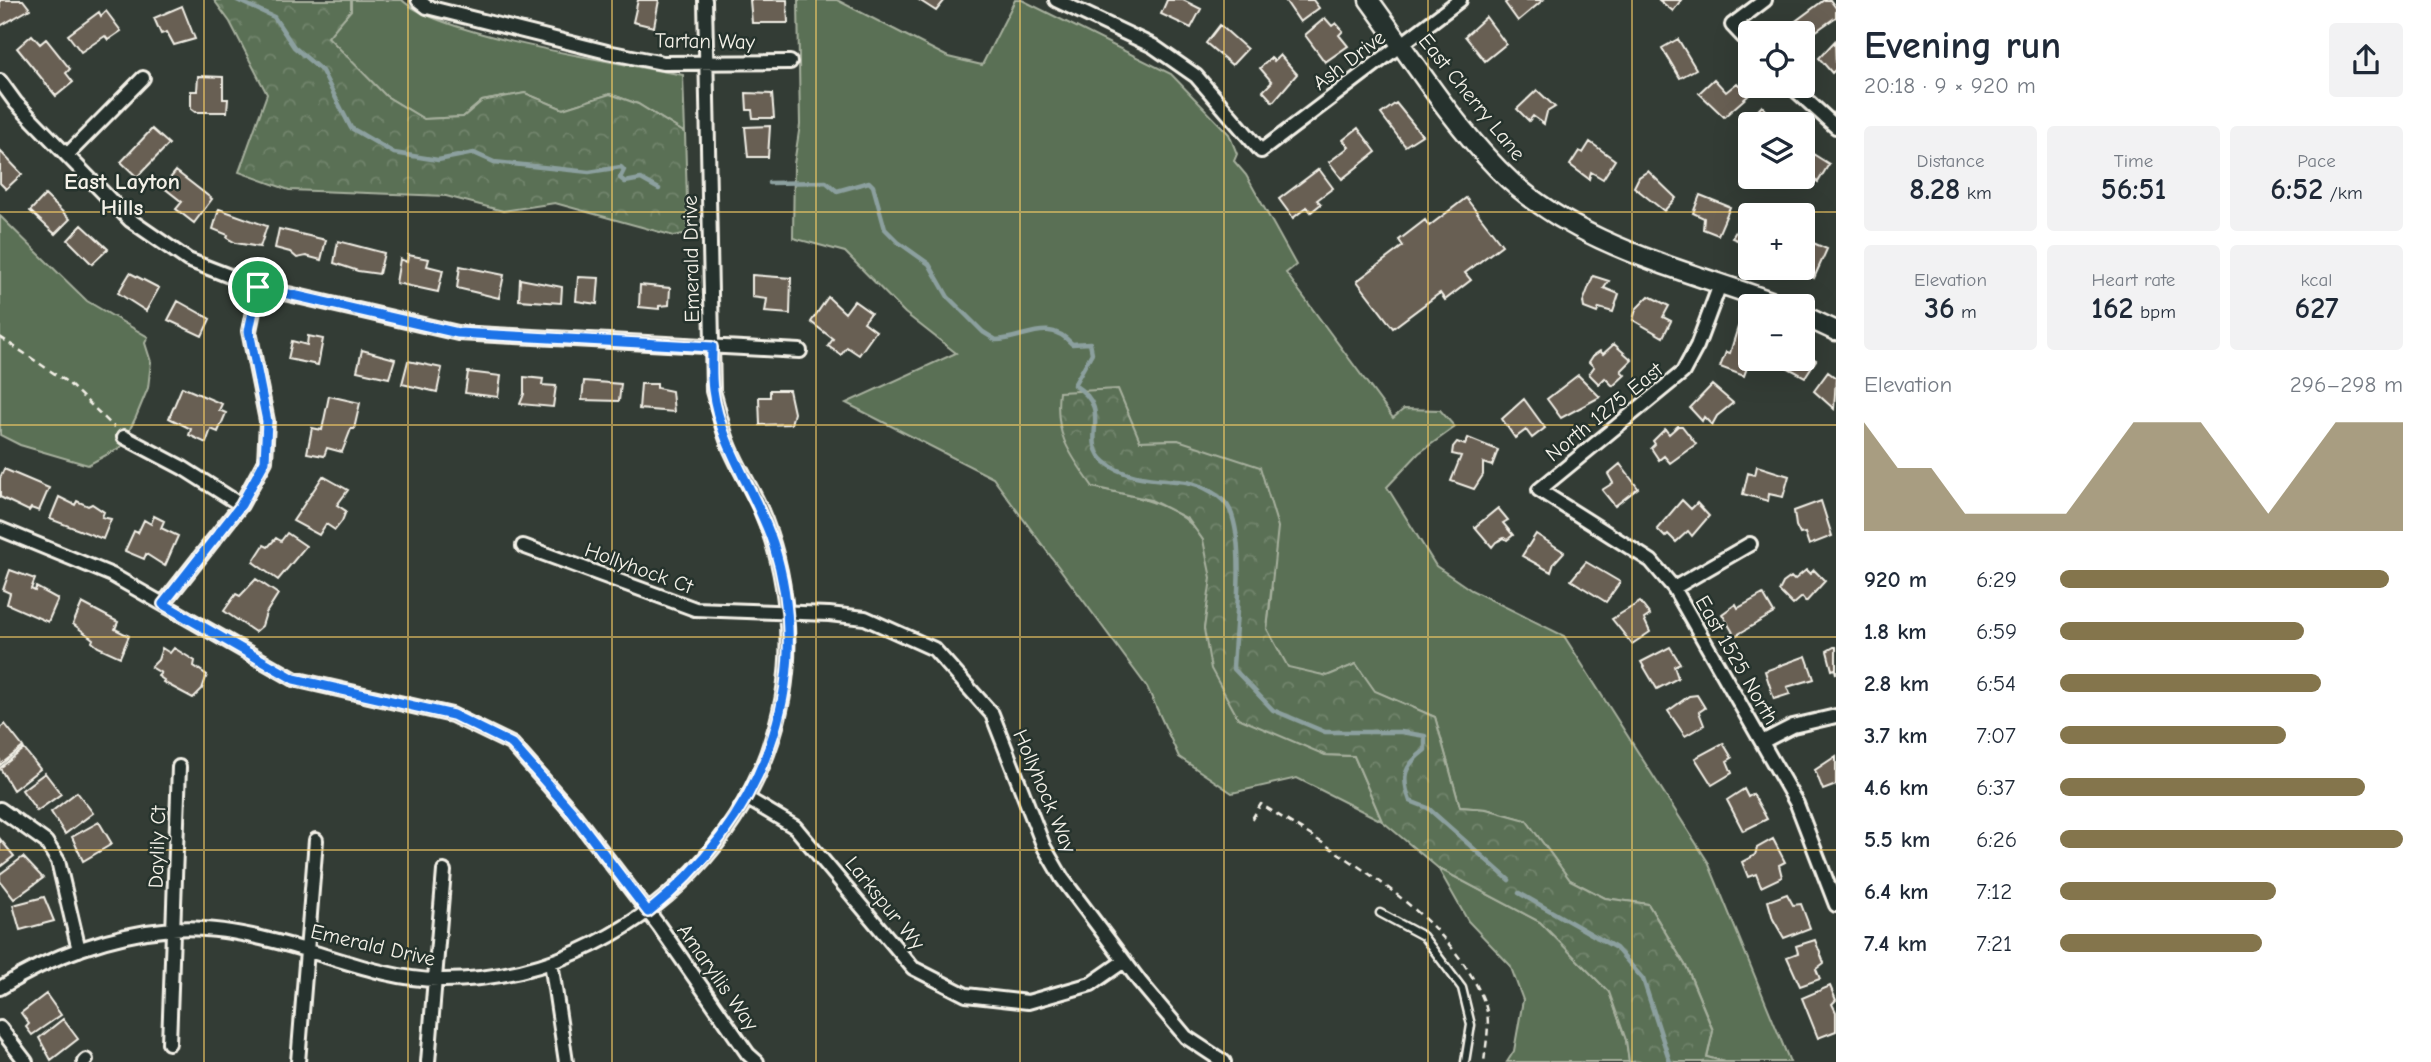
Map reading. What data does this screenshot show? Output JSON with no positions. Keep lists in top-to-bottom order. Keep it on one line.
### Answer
{"streets":{"street":["Tartan Way","Ash Drive","East Cherry Lane","Emerald Drive","North 1275 East","Hollyhock Ct","East 1525 North","Hollyhock Way","Daylily Ct","Larkspur Wy","Amaryllis Way"]},"crossings":[["Tartan Way","Emerald Drive"],["Ash Drive","East Cherry Lane"],["East Cherry Lane","North 1275 East"],["Emerald Drive","Hollyhock Ct"],["Emerald Drive","Hollyhock Way"],["Emerald Drive","Daylily Ct"],["Emerald Drive","Larkspur Wy"],["Emerald Drive","Amaryllis Way"],["North 1275 East","East 1525 North"],["Hollyhock Ct","Hollyhock Way"],["Hollyhock Way","Larkspur Wy"]],"districts":["East Layton Hills"],"page":{"heading":["Evening run","20:18 · 9 × 920 m"],"map_buttons":["+","−"],"stats":[["Distance","8.28 km"],["Time","56:51"],["Pace","6:52 /km"],["Elevation","36 m"],["Heart rate","162 bpm"],["kcal","627"]],"chart":["Elevation","296–298 m"],"list":[{"name":"920 m","note":"6:29"},{"name":"1.8 km","note":"6:59"},{"name":"2.8 km","note":"6:54"},{"name":"3.7 km","note":"7:07"},{"name":"4.6 km","note":"6:37"},{"name":"5.5 km","note":"6:26"},{"name":"6.4 km","note":"7:12"},{"name":"7.4 km","note":"7:21"}]}}
